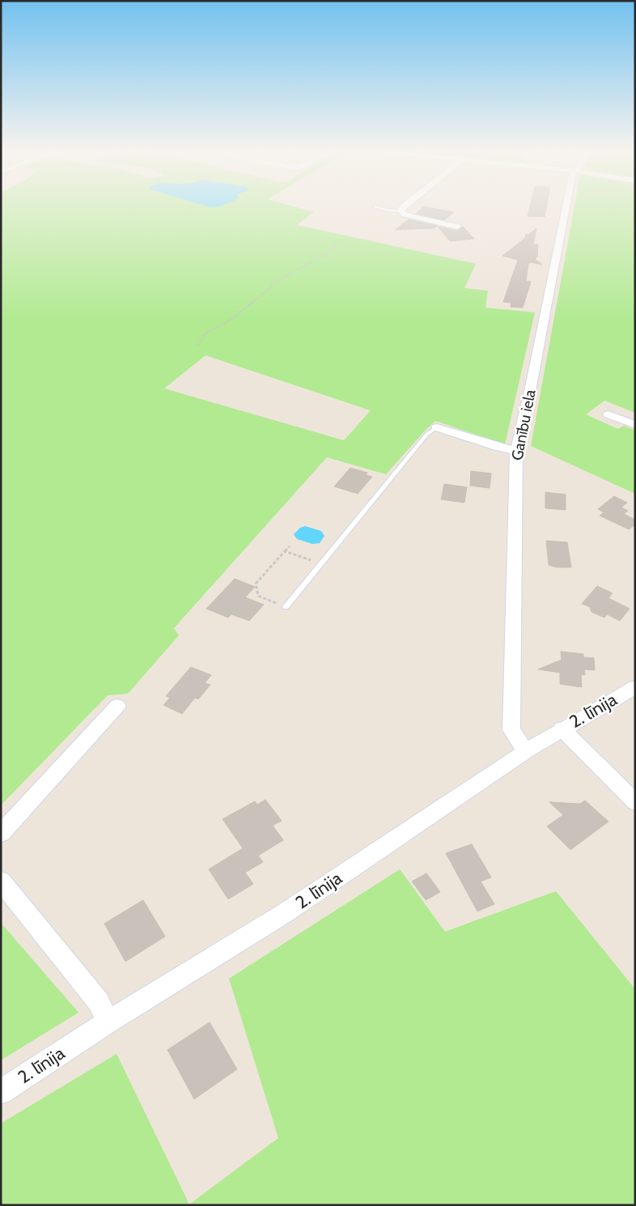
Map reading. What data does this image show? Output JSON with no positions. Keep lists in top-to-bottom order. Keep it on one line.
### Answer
{"streets":{"street":["Ganību iela","2. līnija"]},"crossings":[["Ganību iela","2. līnija"]]}
